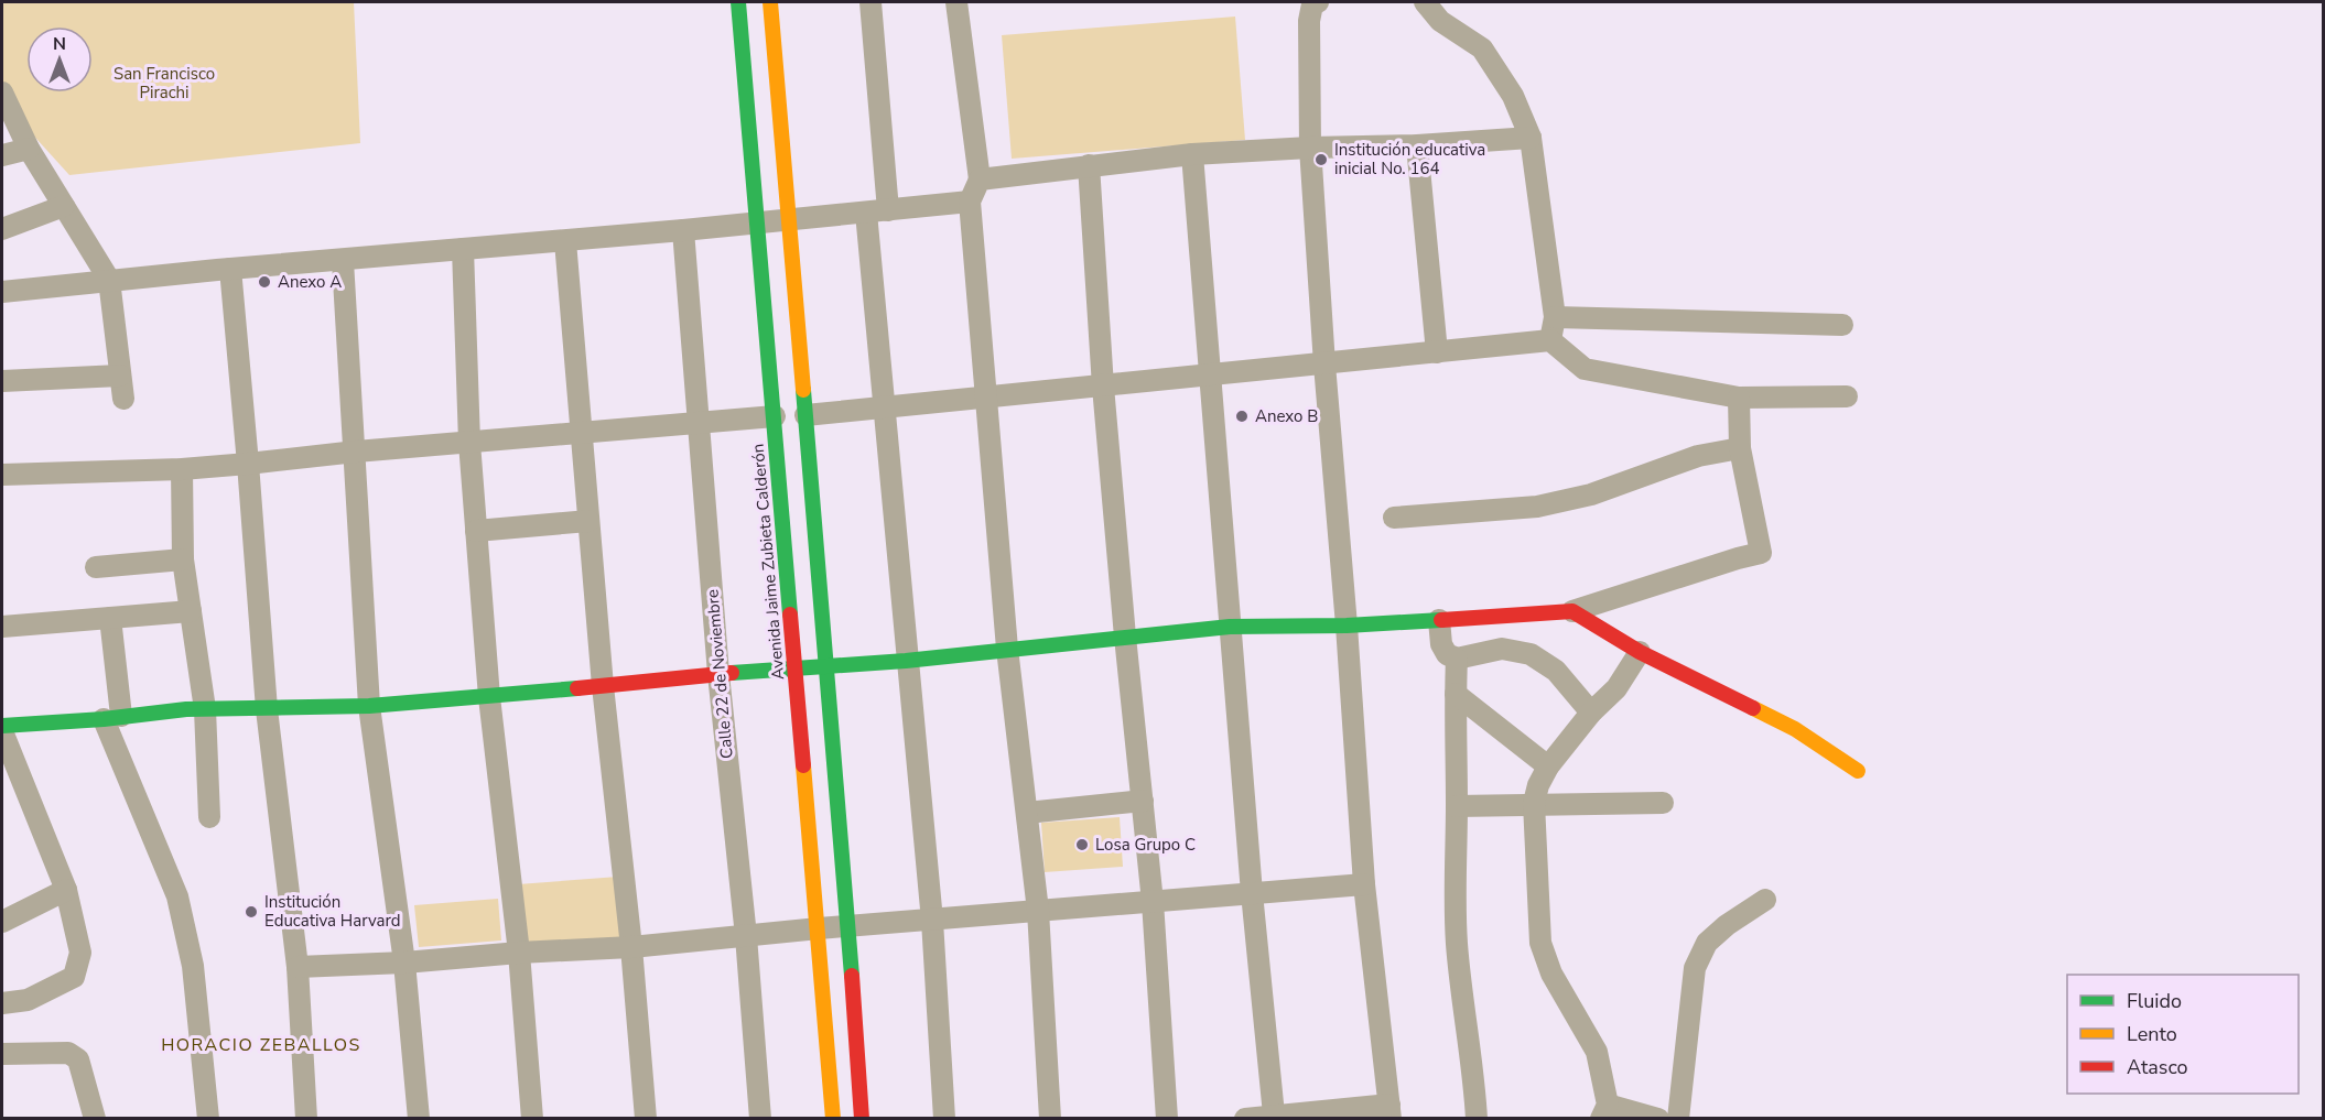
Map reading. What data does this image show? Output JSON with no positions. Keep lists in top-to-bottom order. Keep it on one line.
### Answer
{"streets":{"street":["Avenida Jaime Zubieta Calderón","Calle 22 de Noviembre"]},"districts":["HORACIO ZEBALLOS"],"parks":["San Francisco Pirachi"],"places":["Institución educativa inicial No. 164","Anexo A","Anexo B","Losa Grupo C","Institución Educativa Harvard"],"legend":["Fluido","Lento","Atasco"],"north":"top"}
